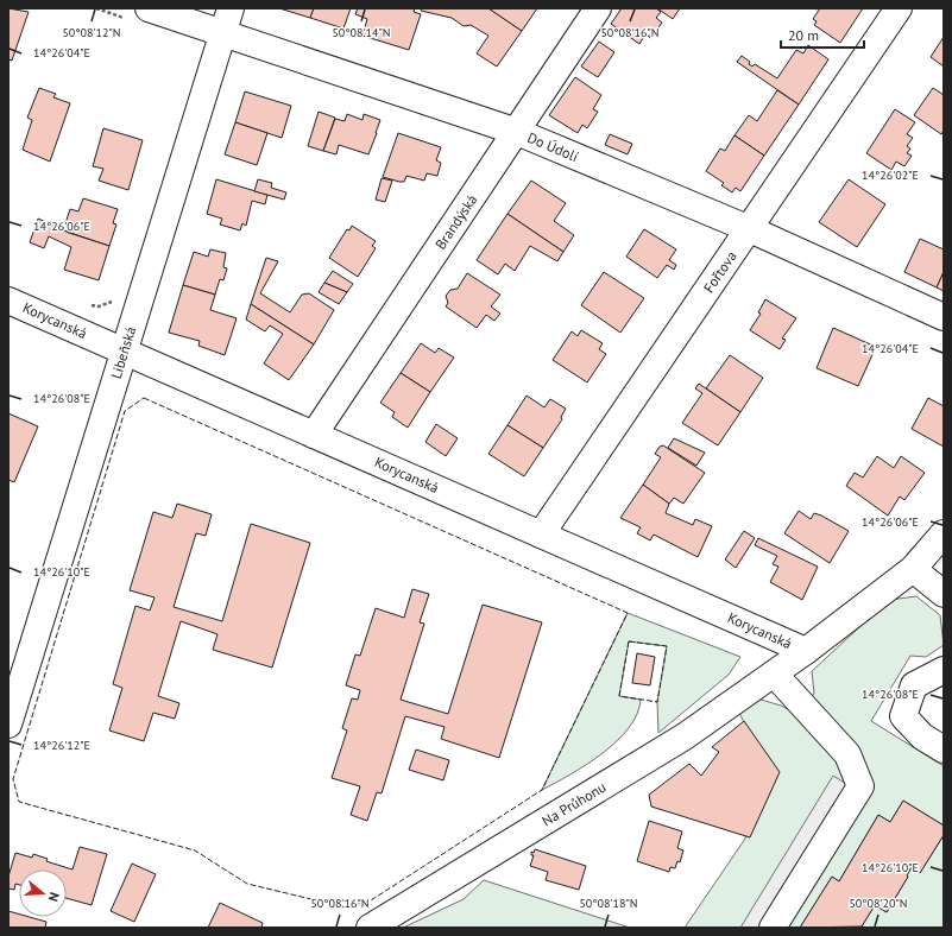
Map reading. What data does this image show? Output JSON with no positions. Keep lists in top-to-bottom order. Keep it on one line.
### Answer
{"streets":{"street":["Do Údolí","Brandýská","Fořtova","Korycanská","Libeňská","Na Průhonu"]},"crossings":[["Do Údolí","Brandýská"],["Do Údolí","Fořtova"],["Do Údolí","Libeňská"],["Brandýská","Korycanská"],["Fořtova","Korycanská"],["Korycanská","Libeňská"],["Korycanská","Na Průhonu"]],"scale_bar":"20 m","north":"right","coordinates":["50°08'12\"N","50°08'14\"N","50°08'16\"N","14°26'04\"E","14°26'02\"E","14°26'06\"E","14°26'08\"E","14°26'10\"E","14°26'12\"E","50°08'18\"N","50°08'20\"N"]}
